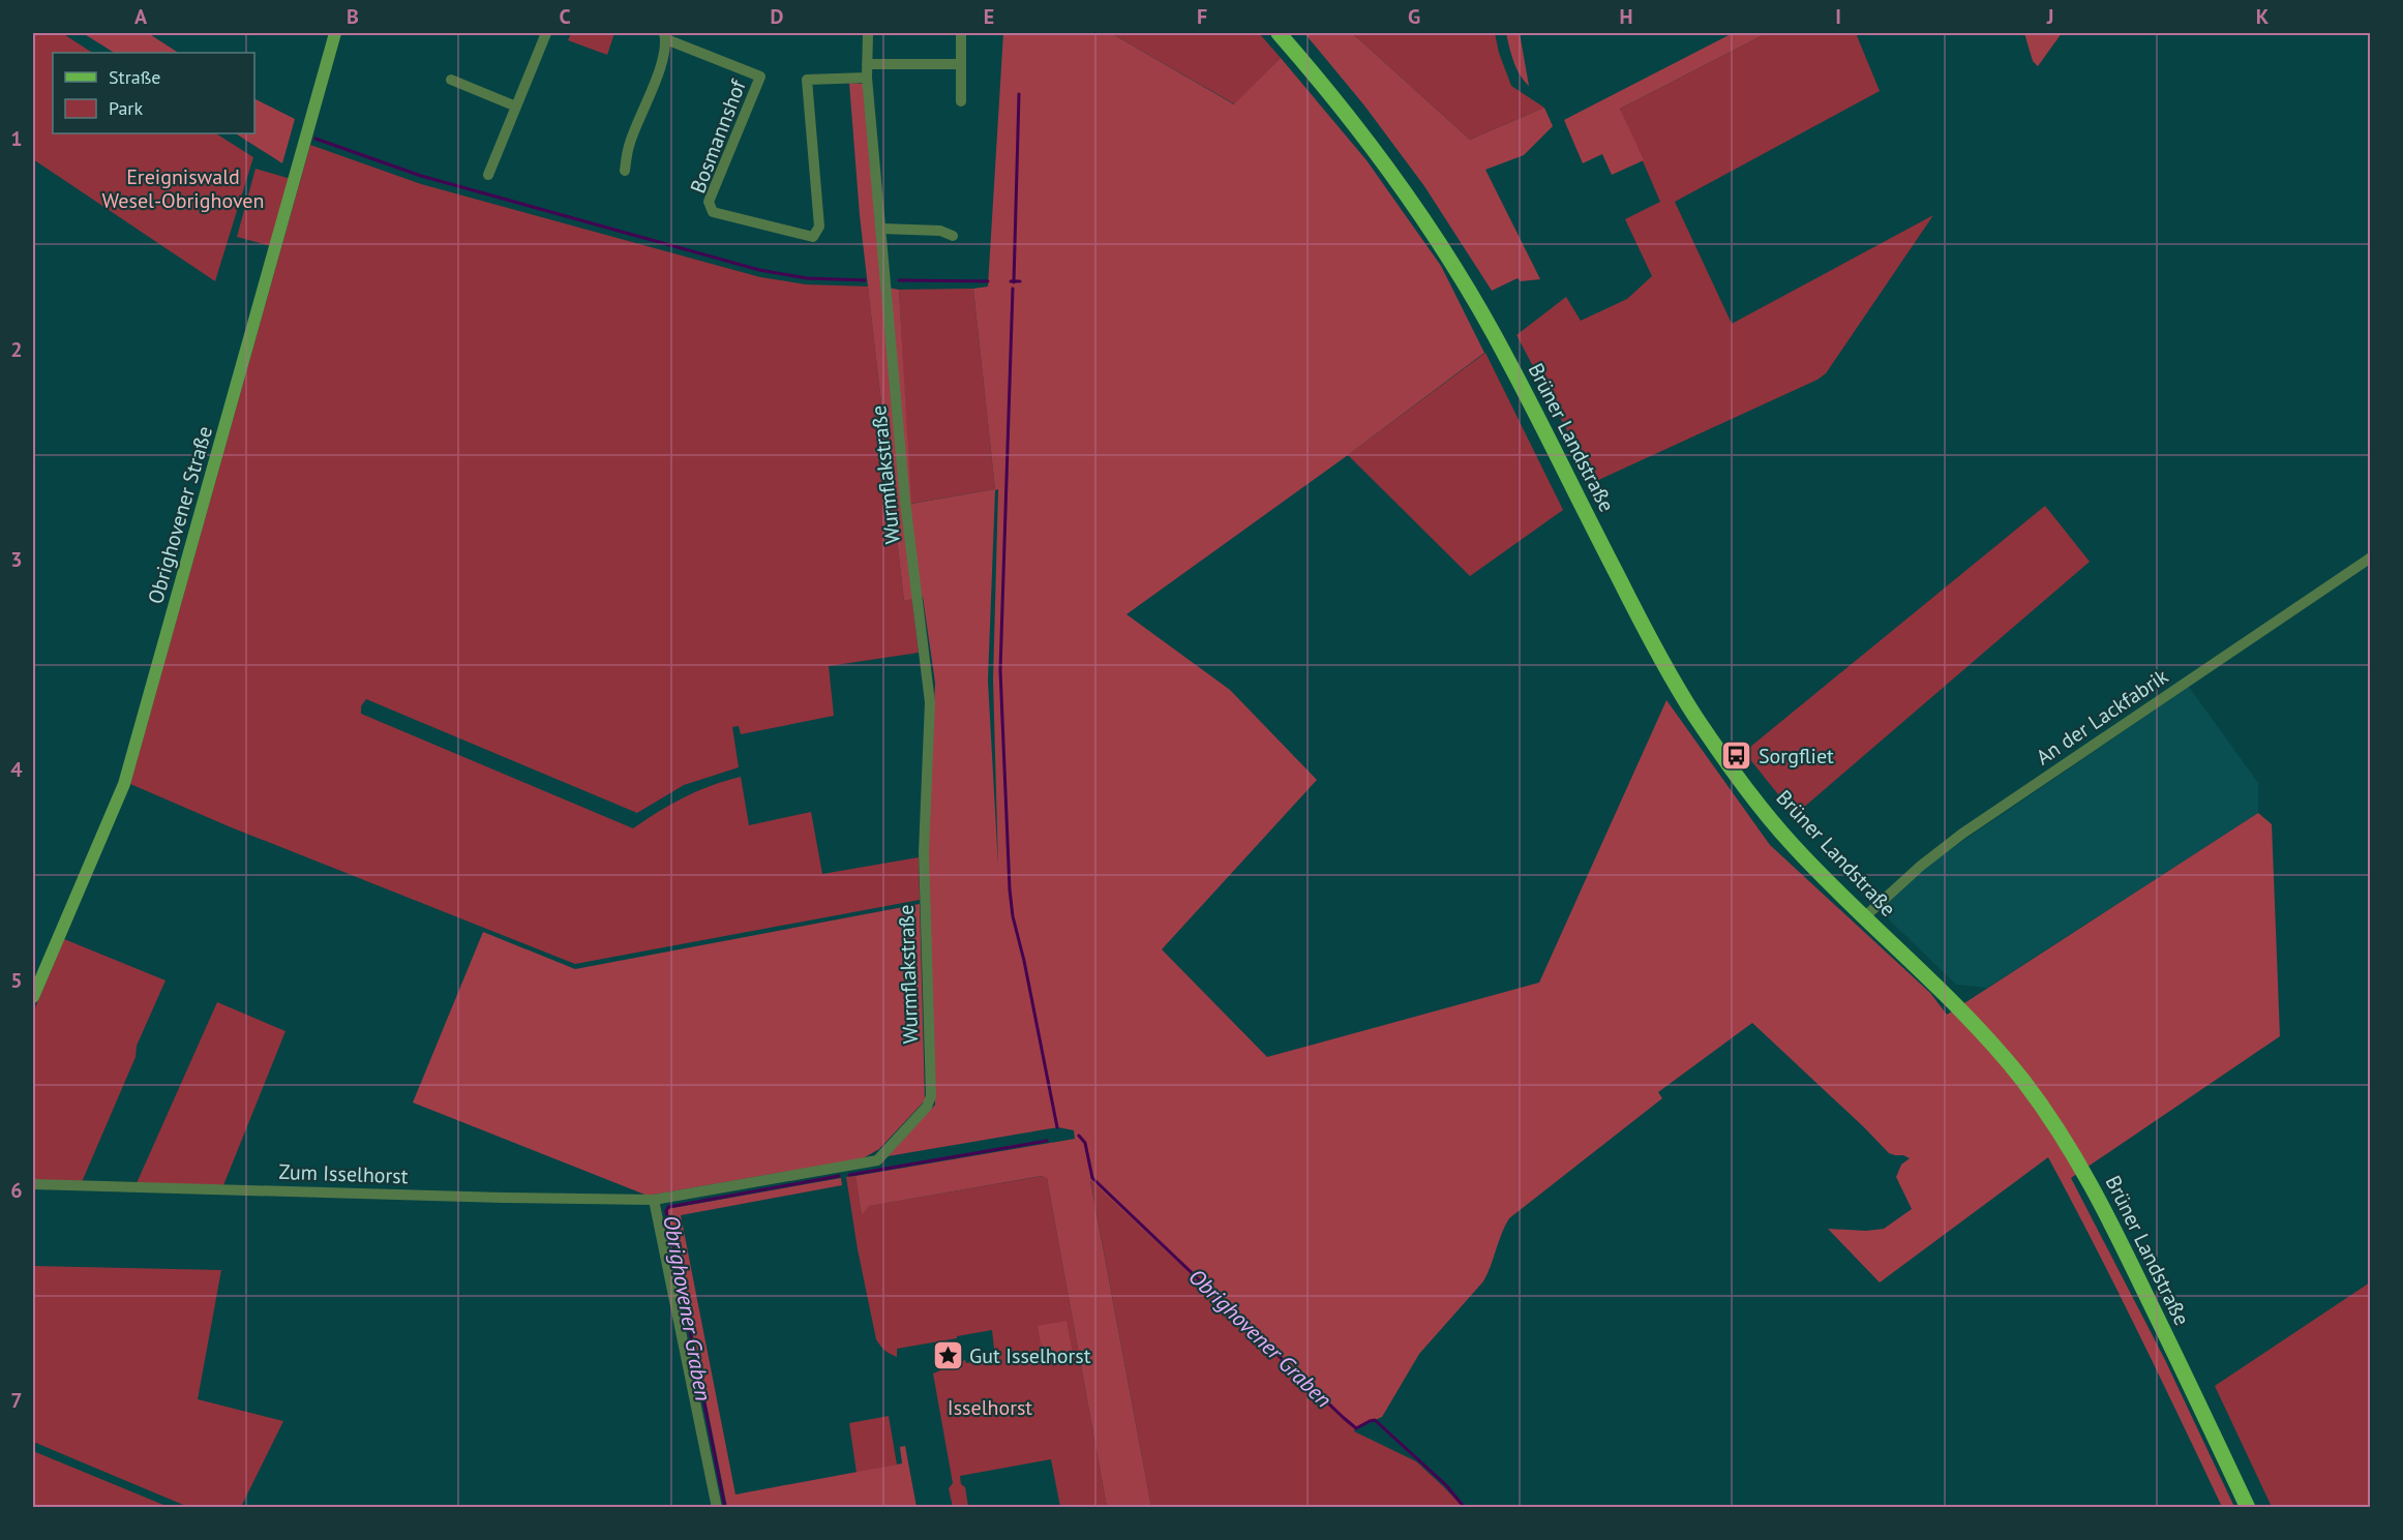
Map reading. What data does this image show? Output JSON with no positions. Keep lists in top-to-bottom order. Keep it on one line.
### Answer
{"streets":{"main road":["Brüner Landstraße"],"street":["Bosmannshof","Wurmflakstraße","Obrighovener Straße","An der Lackfabrik","Zum Isselhorst"]},"crossings":[["Bosmannshof","Wurmflakstraße"],["Brüner Landstraße","An der Lackfabrik"],["Wurmflakstraße","Zum Isselhorst"]],"water":["Obrighovener Graben"],"parks":["Ereigniswald Wesel-Obrighoven","Isselhorst"],"places":{"bus stop":["Sorgfliet"],"place":["Gut Isselhorst"]},"legend":["Straße","Park"],"grid":{"columns":["A","B","C","D","E","F","G","H","I","J","K"],"rows":["1","2","3","4","5","6","7"]}}
